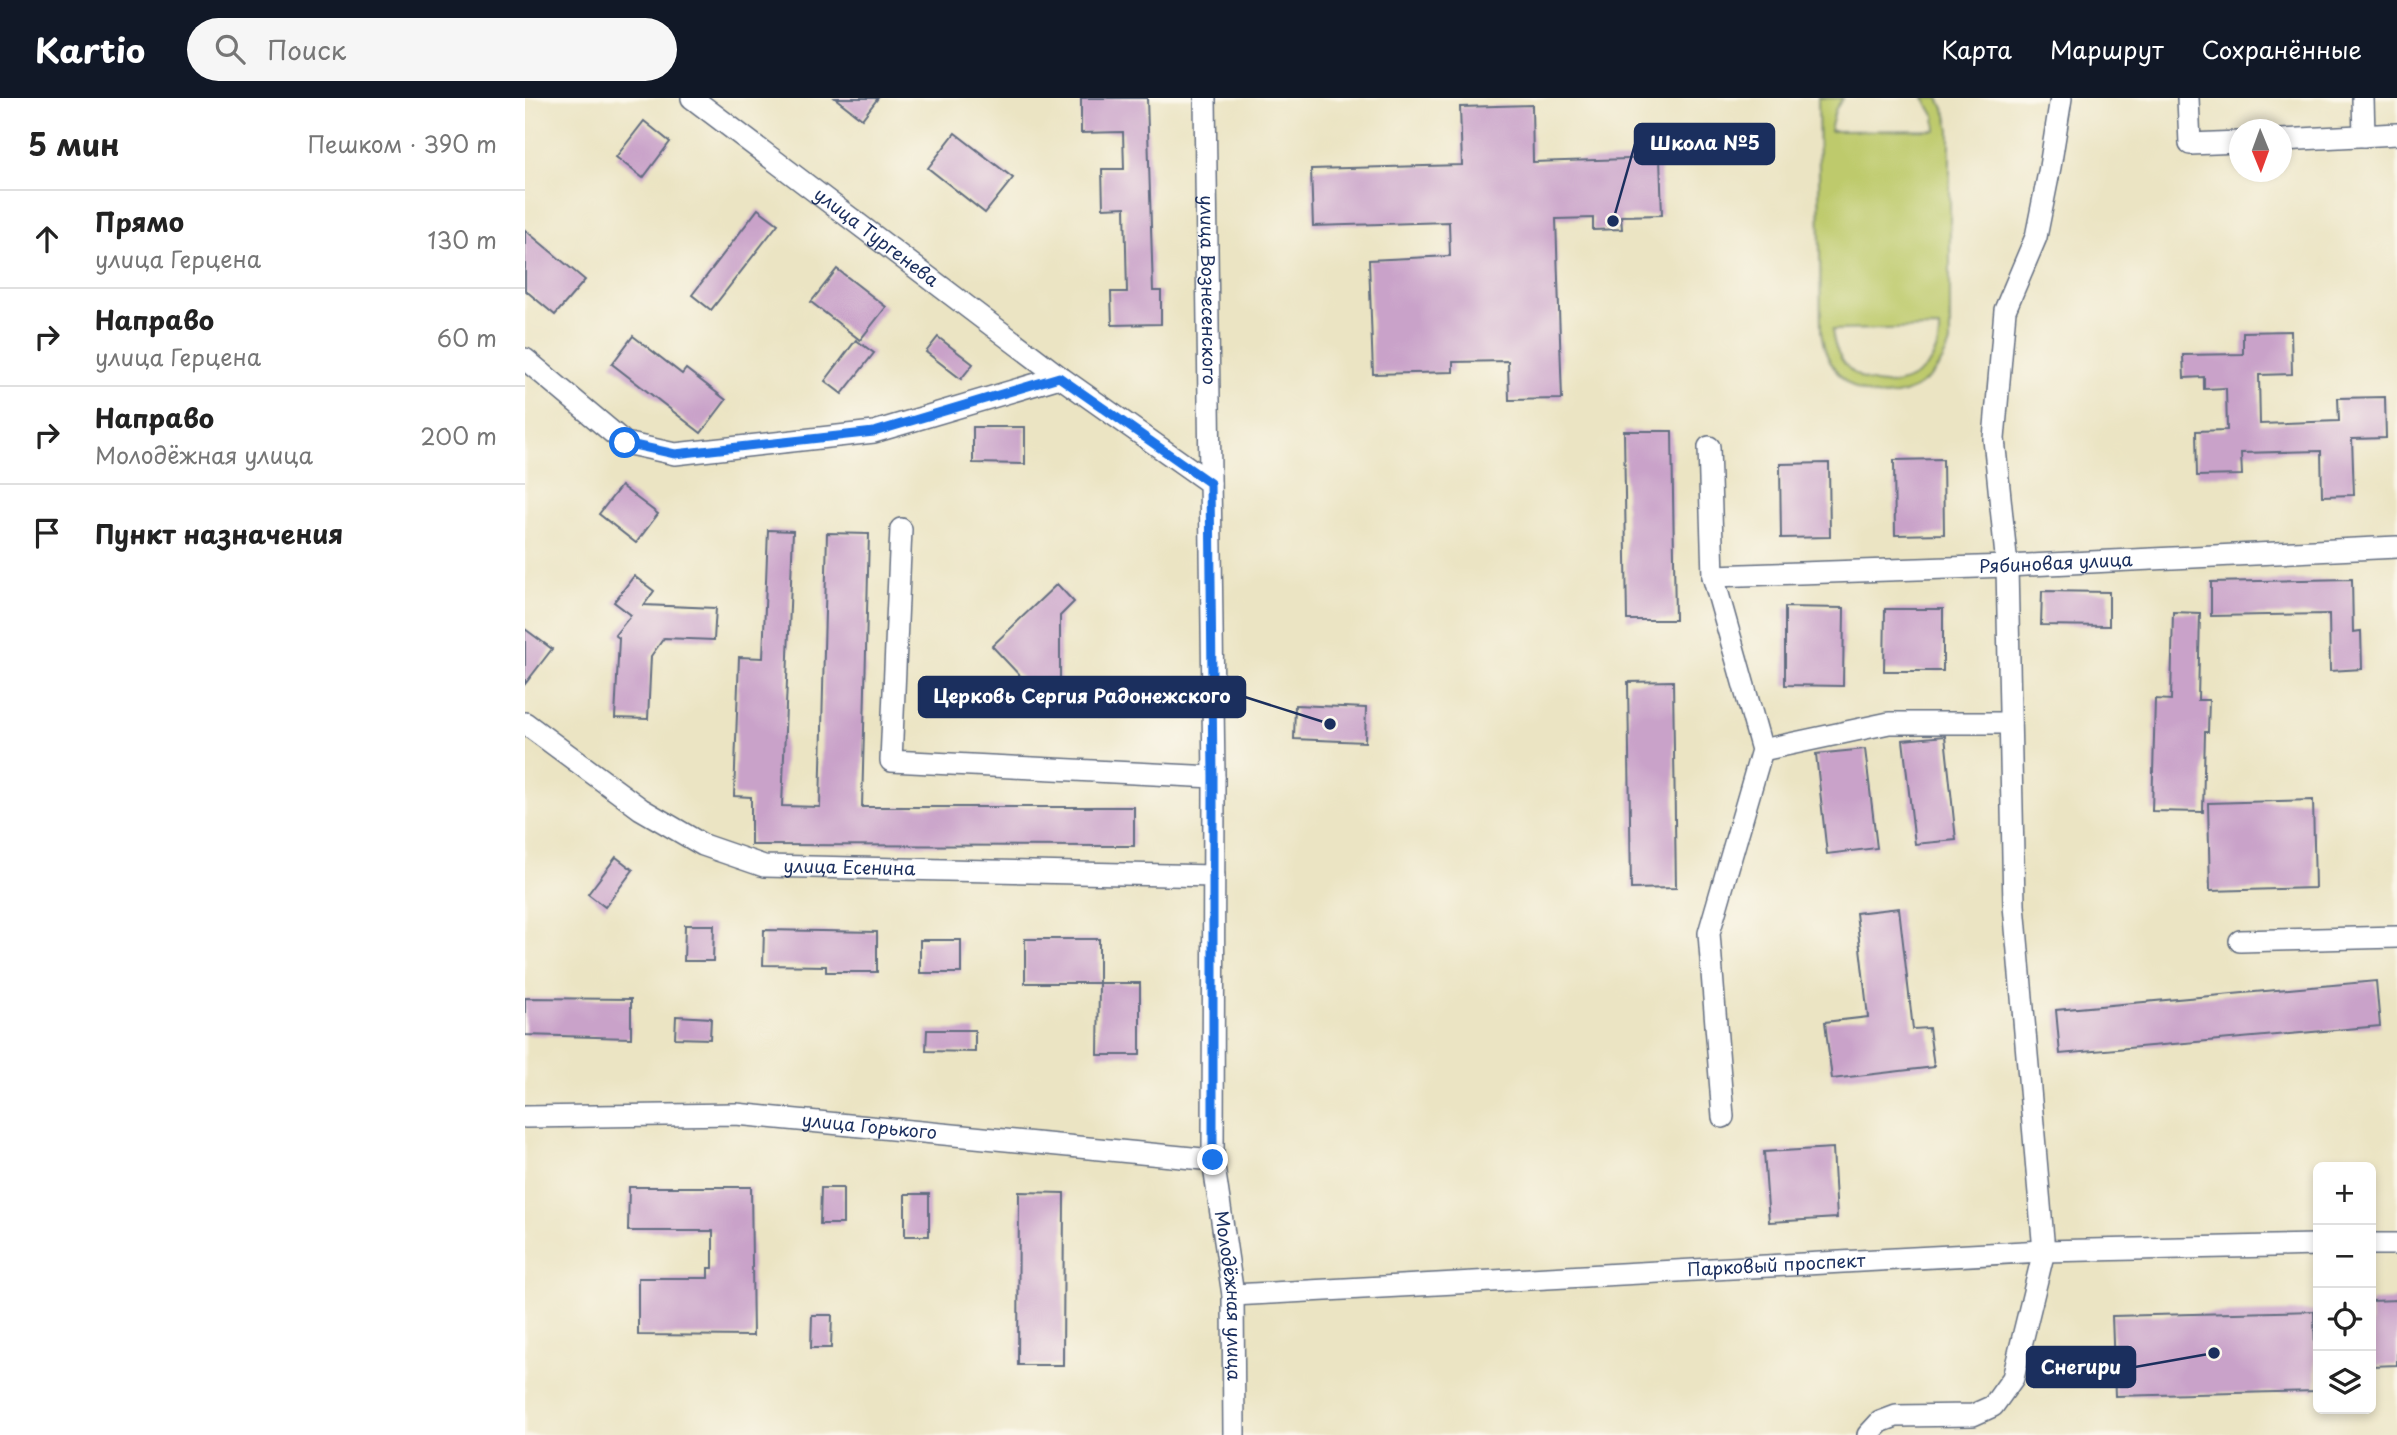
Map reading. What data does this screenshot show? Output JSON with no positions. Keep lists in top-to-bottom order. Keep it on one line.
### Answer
{"streets":{"street":["улица Тургенева","улица Вознесенского","Рябиновая улица","улица Есенина","улица Горького","Парковый проспект","Молодёжная улица"]},"crossings":[["улица Тургенева","улица Вознесенского"],["улица Тургенева","Молодёжная улица"],["улица Вознесенского","Молодёжная улица"],["улица Есенина","Молодёжная улица"],["улица Горького","Молодёжная улица"],["Парковый проспект","Молодёжная улица"]],"places":["Школа №5","Церковь Сергия Радонежского","Снегири"],"north":"bottom","page":{"header":"Kartio","search":"Поиск","nav":["Карта","Маршрут","Сохранённые"],"heading":["5 мин","Пешком · 390 m"],"list":[["Прямо","улица Герцена","130 m"],["Направо","улица Герцена","60 m"],["Направо","Молодёжная улица","200 m"],"Пункт назначения"],"map_buttons":["+","−"]}}
